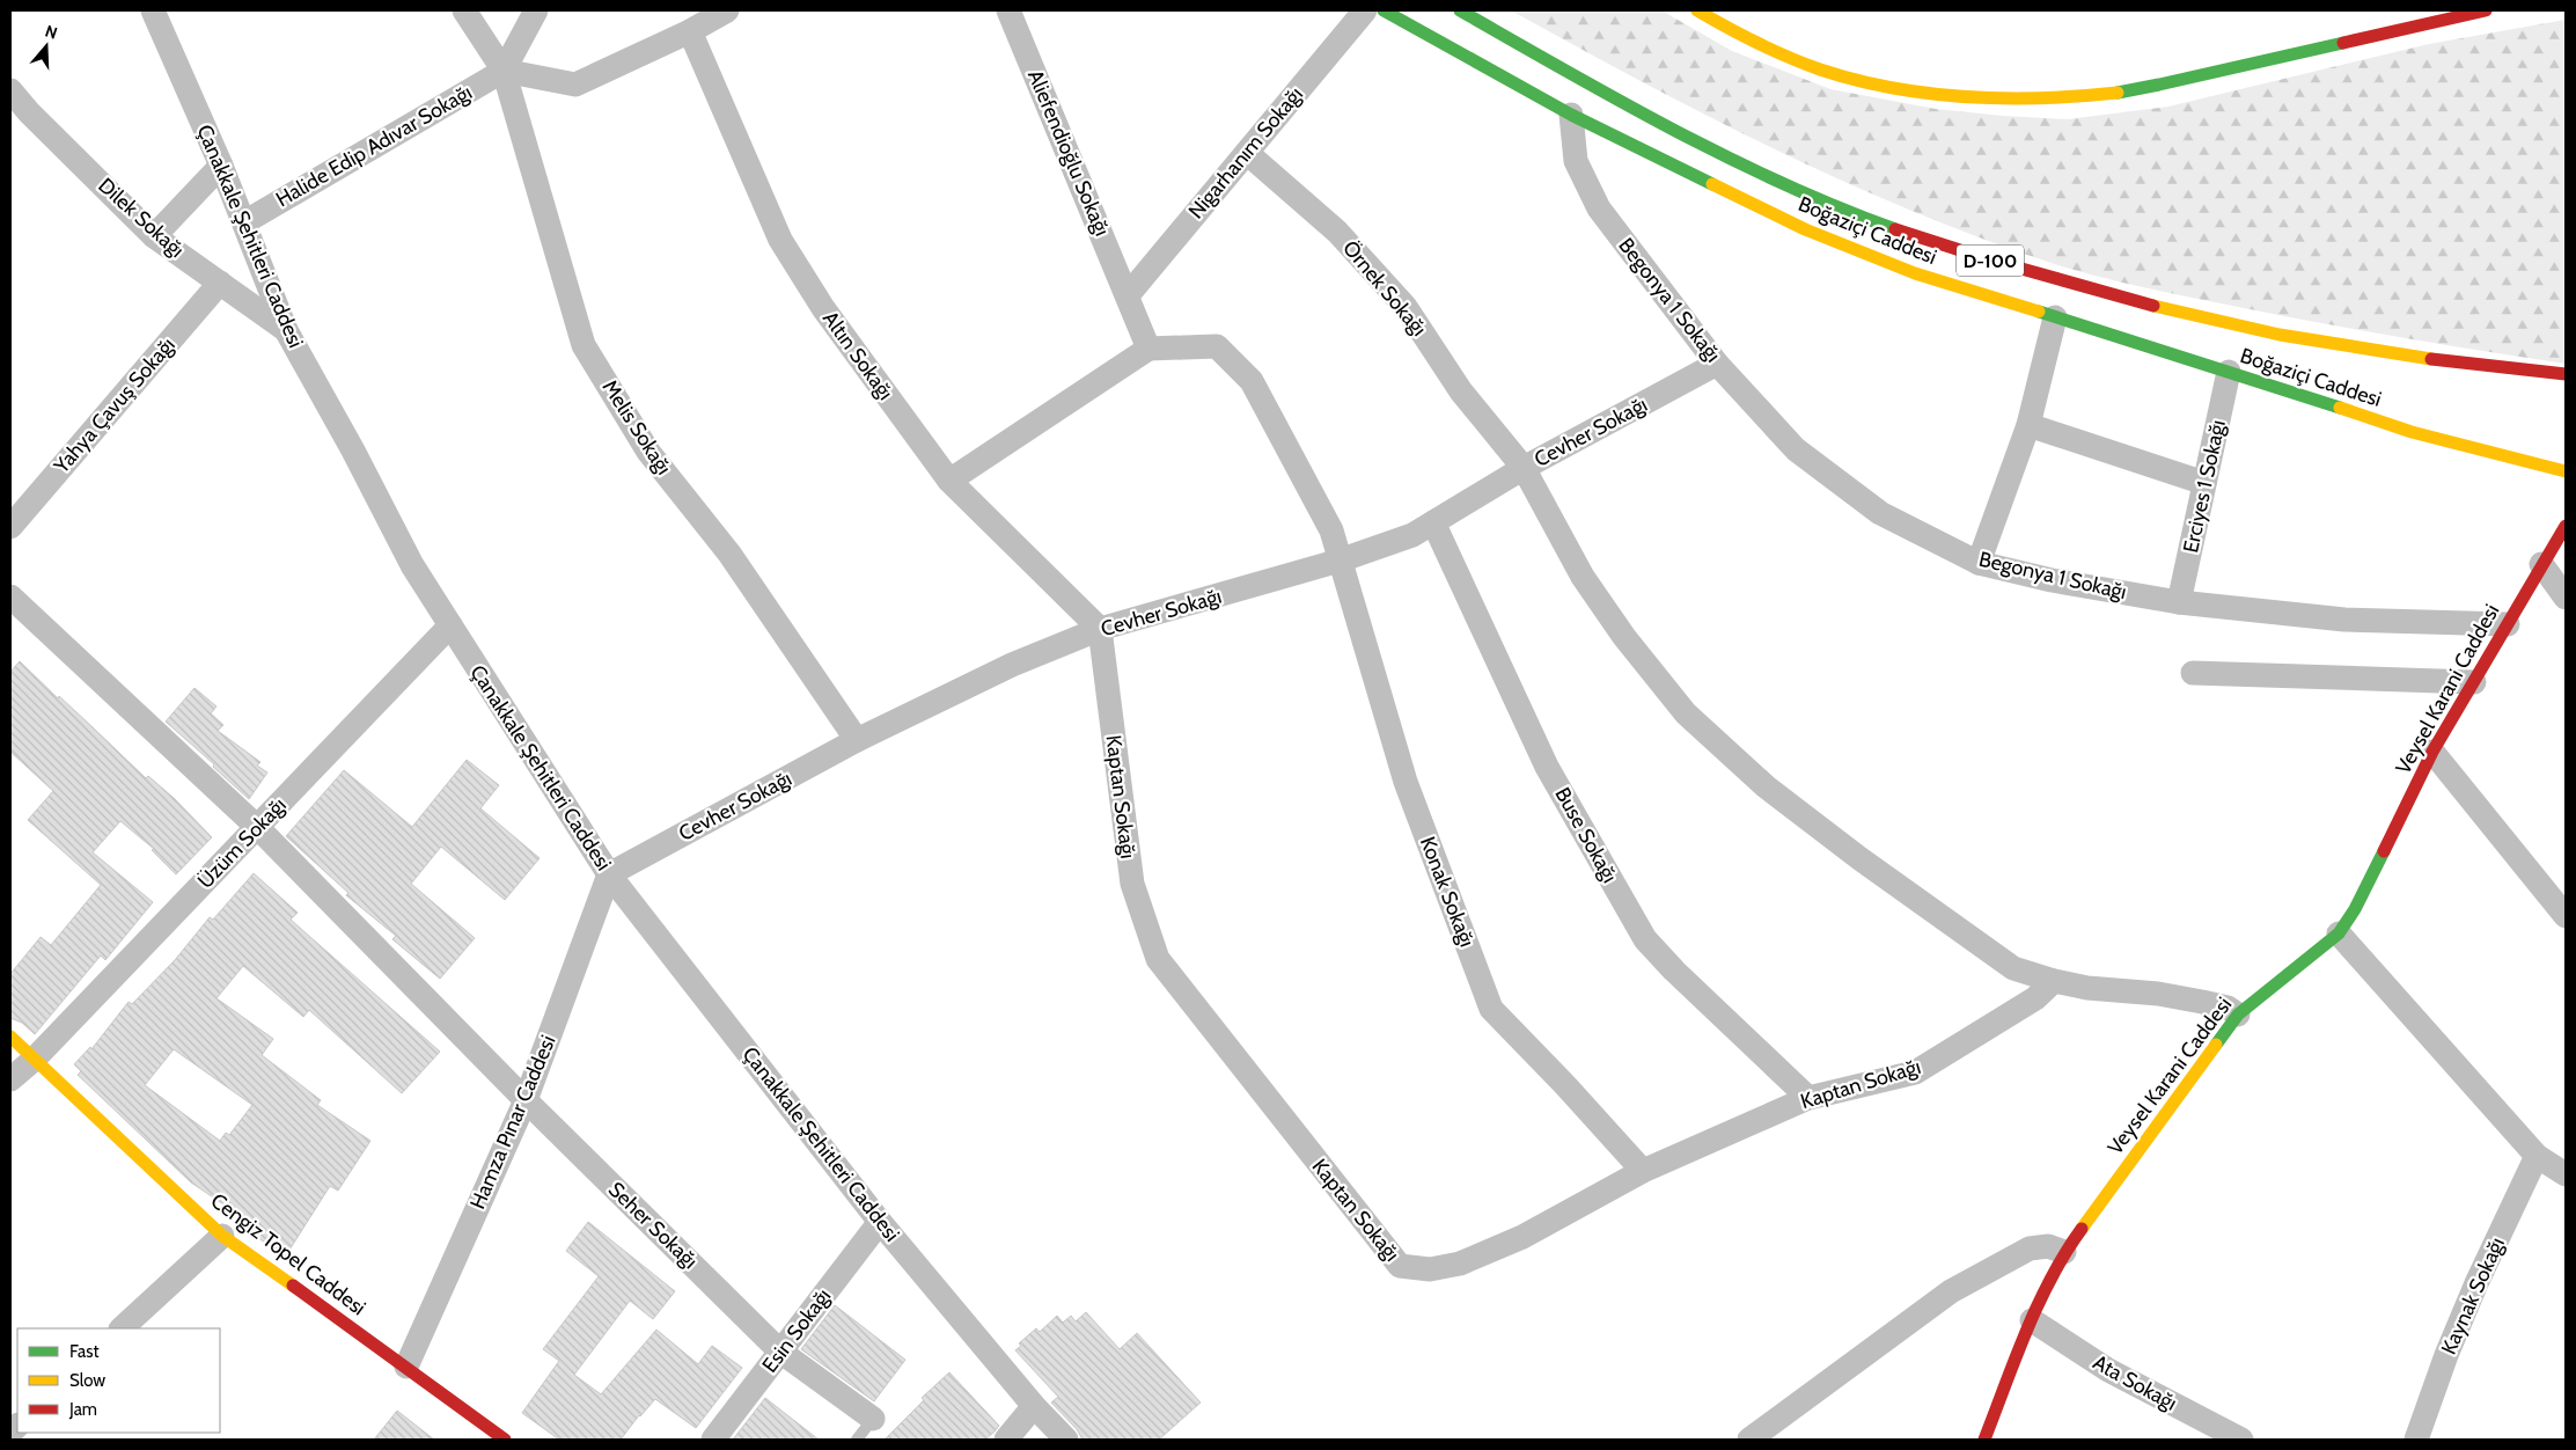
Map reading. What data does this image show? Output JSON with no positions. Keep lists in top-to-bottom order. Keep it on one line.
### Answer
{"streets":{"main road":["Boğaziçi Caddesi","D-100","Veysel Karani Caddesi","Cengiz Topel Caddesi"],"street":["Halide Edip Adıvar Sokağı","Aliefendioğlu Sokağı","Nigarhanım Sokağı","Dilek Sokağı","Çanakkale Şehitleri Caddesi","Örnek Sokağı","Begonya 1 Sokağı","Altın Sokağı","Yahya Çavuş Sokağı","Melis Sokağı","Cevher Sokağı","Erciyes 1 Sokağı","Kaptan Sokağı","Buse Sokağı","Üzüm Sokağı","Konak Sokağı","Hamza Pınar Caddesi","Seher Sokağı","Kaynak Sokağı","Esin Sokağı","Ata Sokağı"]},"crossings":[["Halide Edip Adıvar Sokağı","Çanakkale Şehitleri Caddesi"],["Halide Edip Adıvar Sokağı","Melis Sokağı"],["Aliefendioğlu Sokağı","Nigarhanım Sokağı"],["Nigarhanım Sokağı","Örnek Sokağı"],["Dilek Sokağı","Çanakkale Şehitleri Caddesi"],["Dilek Sokağı","Yahya Çavuş Sokağı"],["Boğaziçi Caddesi","Begonya 1 Sokağı"],["Boğaziçi Caddesi","Erciyes 1 Sokağı"],["Çanakkale Şehitleri Caddesi","Cevher Sokağı"],["Çanakkale Şehitleri Caddesi","Üzüm Sokağı"],["Çanakkale Şehitleri Caddesi","Hamza Pınar Caddesi"],["Çanakkale Şehitleri Caddesi","Esin Sokağı"],["Örnek Sokağı","Cevher Sokağı"],["Örnek Sokağı","Veysel Karani Caddesi"],["Örnek Sokağı","Kaptan Sokağı"],["Begonya 1 Sokağı","Cevher Sokağı"],["Begonya 1 Sokağı","Erciyes 1 Sokağı"],["Begonya 1 Sokağı","Veysel Karani Caddesi"],["Altın Sokağı","Cevher Sokağı"],["Altın Sokağı","Kaptan Sokağı"],["Melis Sokağı","Cevher Sokağı"],["Cevher Sokağı","Kaptan Sokağı"],["Cevher Sokağı","Buse Sokağı"],["Cevher Sokağı","Konak Sokağı"],["Cevher Sokağı","Hamza Pınar Caddesi"],["Veysel Karani Caddesi","Ata Sokağı"],["Kaptan Sokağı","Buse Sokağı"],["Kaptan Sokağı","Konak Sokağı"],["Üzüm Sokağı","Seher Sokağı"],["Üzüm Sokağı","Cengiz Topel Caddesi"],["Hamza Pınar Caddesi","Seher Sokağı"],["Hamza Pınar Caddesi","Cengiz Topel Caddesi"],["Seher Sokağı","Esin Sokağı"]],"legend":["Fast","Slow","Jam"],"north":"top"}
